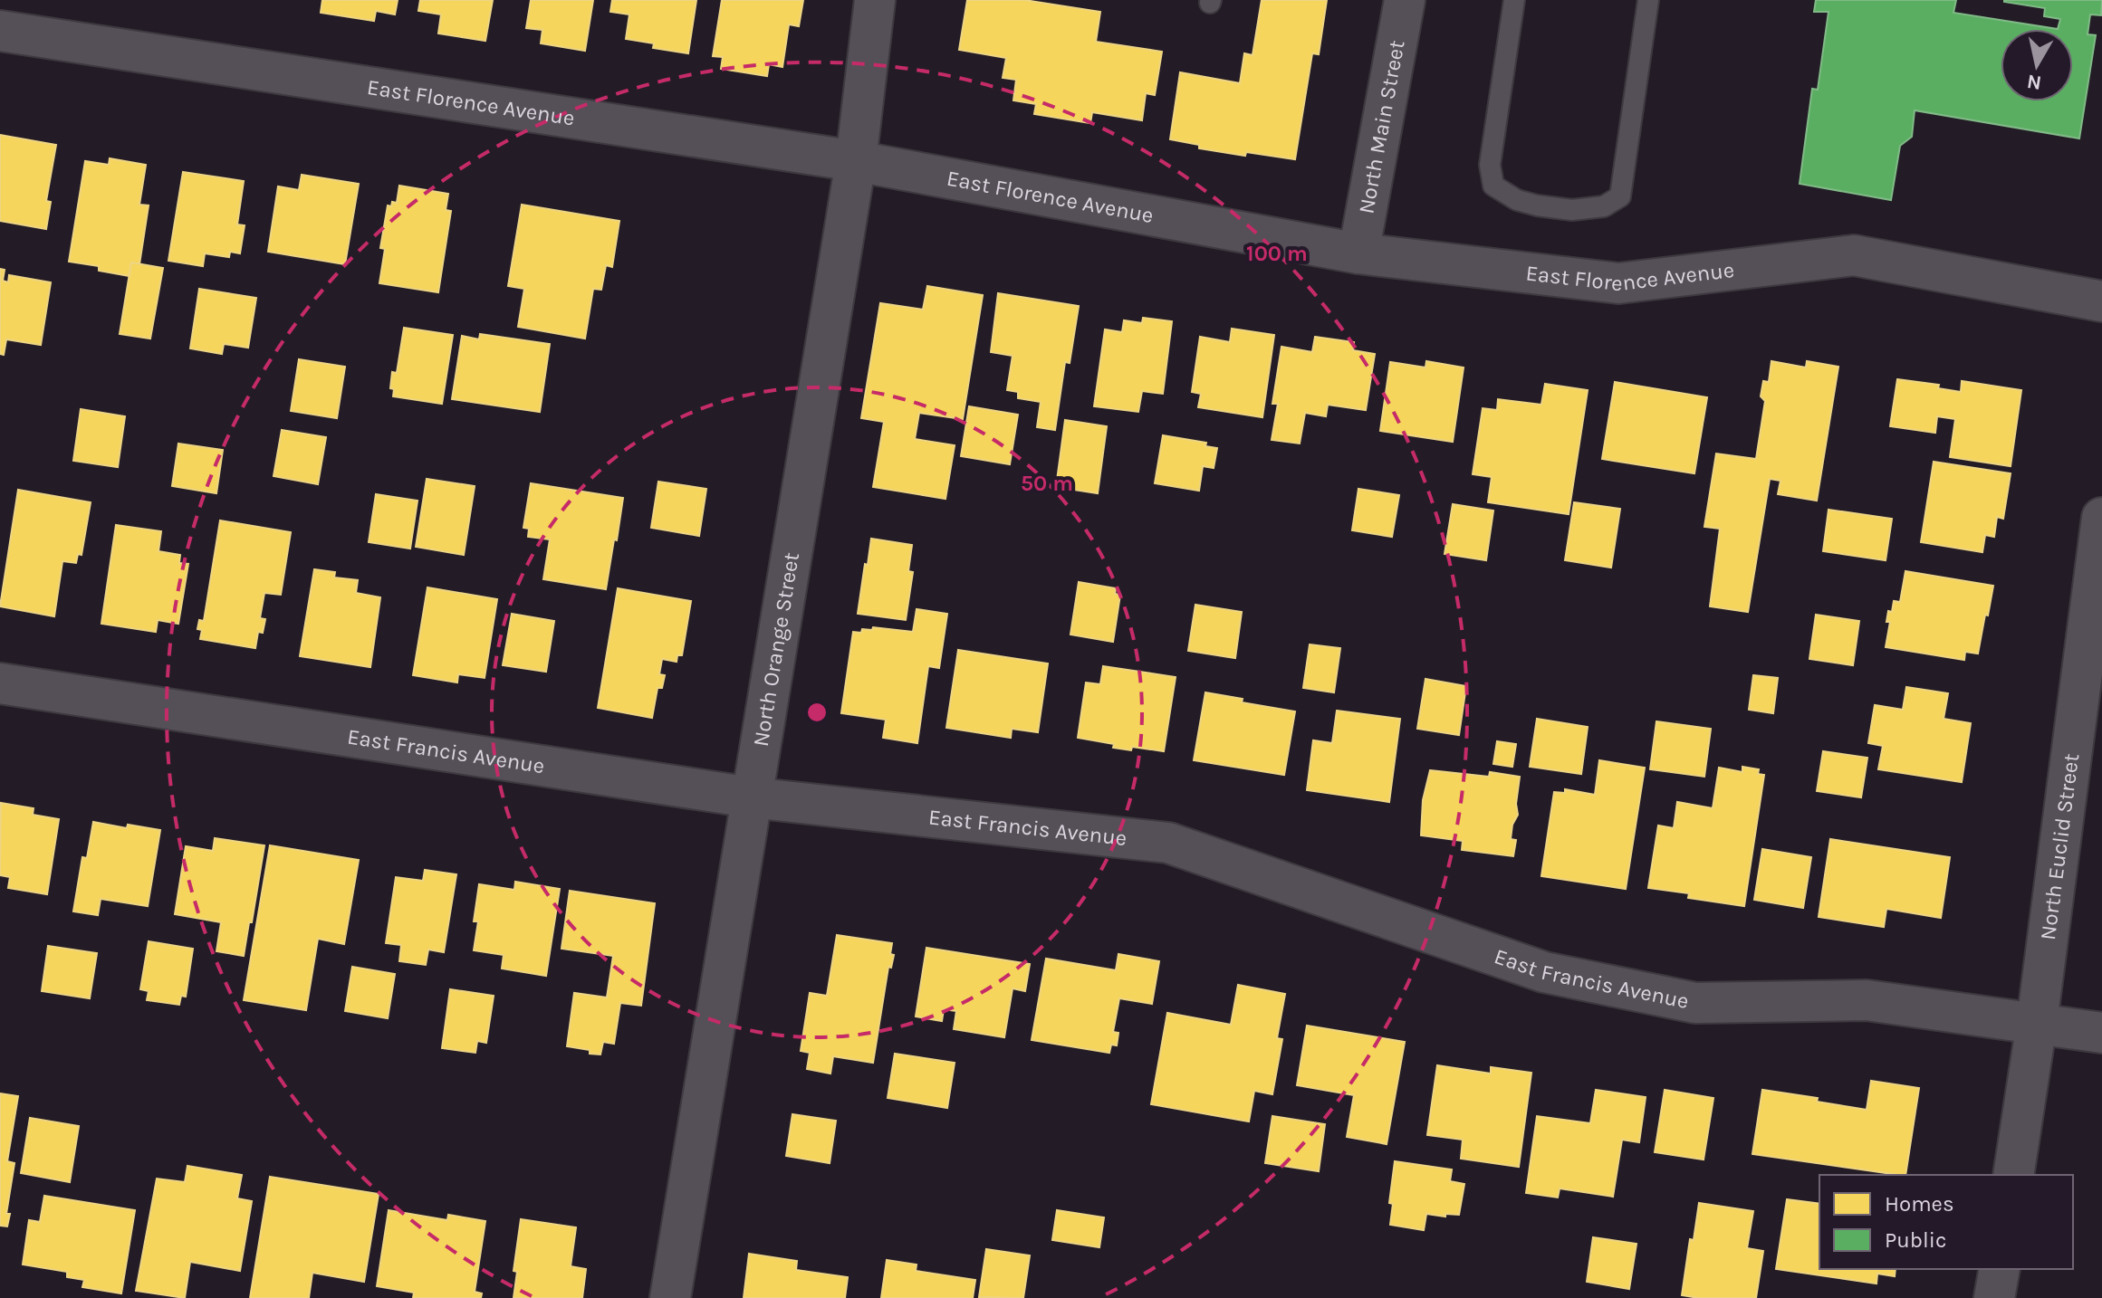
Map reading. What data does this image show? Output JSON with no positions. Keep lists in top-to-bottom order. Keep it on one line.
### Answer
{"streets":{"street":["East Florence Avenue","North Main Street","North Orange Street","East Francis Avenue","North Euclid Street"]},"crossings":[["East Florence Avenue","North Main Street"],["East Florence Avenue","North Orange Street"],["North Orange Street","East Francis Avenue"],["East Francis Avenue","North Euclid Street"]],"legend":["Homes","Public"],"north":"bottom","rings":["100 m","50 m"]}
